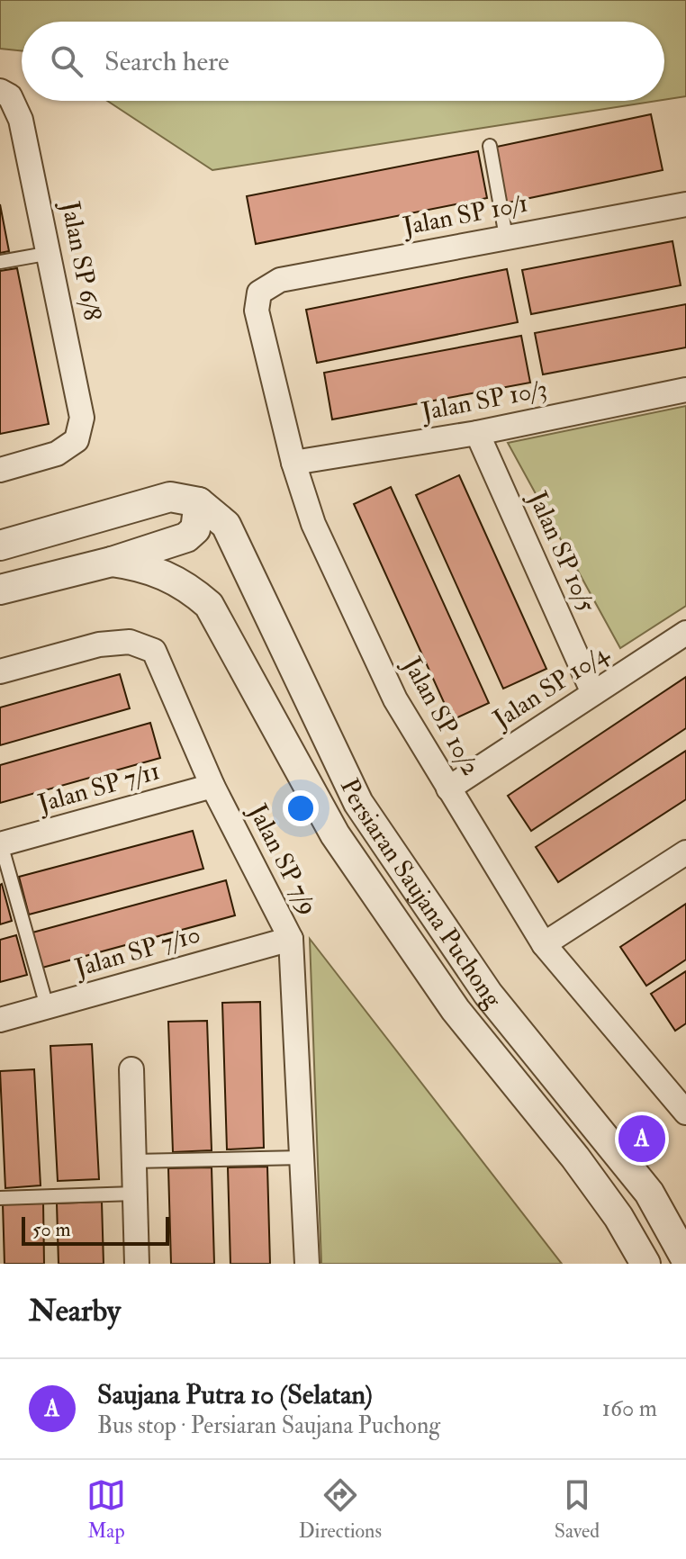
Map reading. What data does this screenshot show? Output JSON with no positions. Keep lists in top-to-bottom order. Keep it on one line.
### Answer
{"streets":{"street":["Jalan SP 10/1","Jalan SP 6/8","Jalan SP 10/3","Jalan SP 10/5","Jalan SP 10/4","Jalan SP 10/2","Jalan SP 7/11","Jalan SP 7/9","Persiaran Saujana Puchong","Jalan SP 7/10"]},"crossings":[["Jalan SP 10/1","Jalan SP 10/2"],["Jalan SP 10/3","Jalan SP 10/5"],["Jalan SP 10/3","Jalan SP 10/2"],["Jalan SP 10/5","Jalan SP 10/4"],["Jalan SP 10/4","Jalan SP 10/2"],["Jalan SP 7/11","Jalan SP 7/9"],["Jalan SP 7/9","Jalan SP 7/10"]],"scale_bar":"50 m","page":{"search":"Search here","pins":"A","scale":"50 m","heading":"Nearby","list":[{"mark":"A","name":"Saujana Putra 10 (Selatan)","note":"Bus stop · Persiaran Saujana Puchong","value":"160 m"}],"nav":["Map","Directions","Saved"]}}
